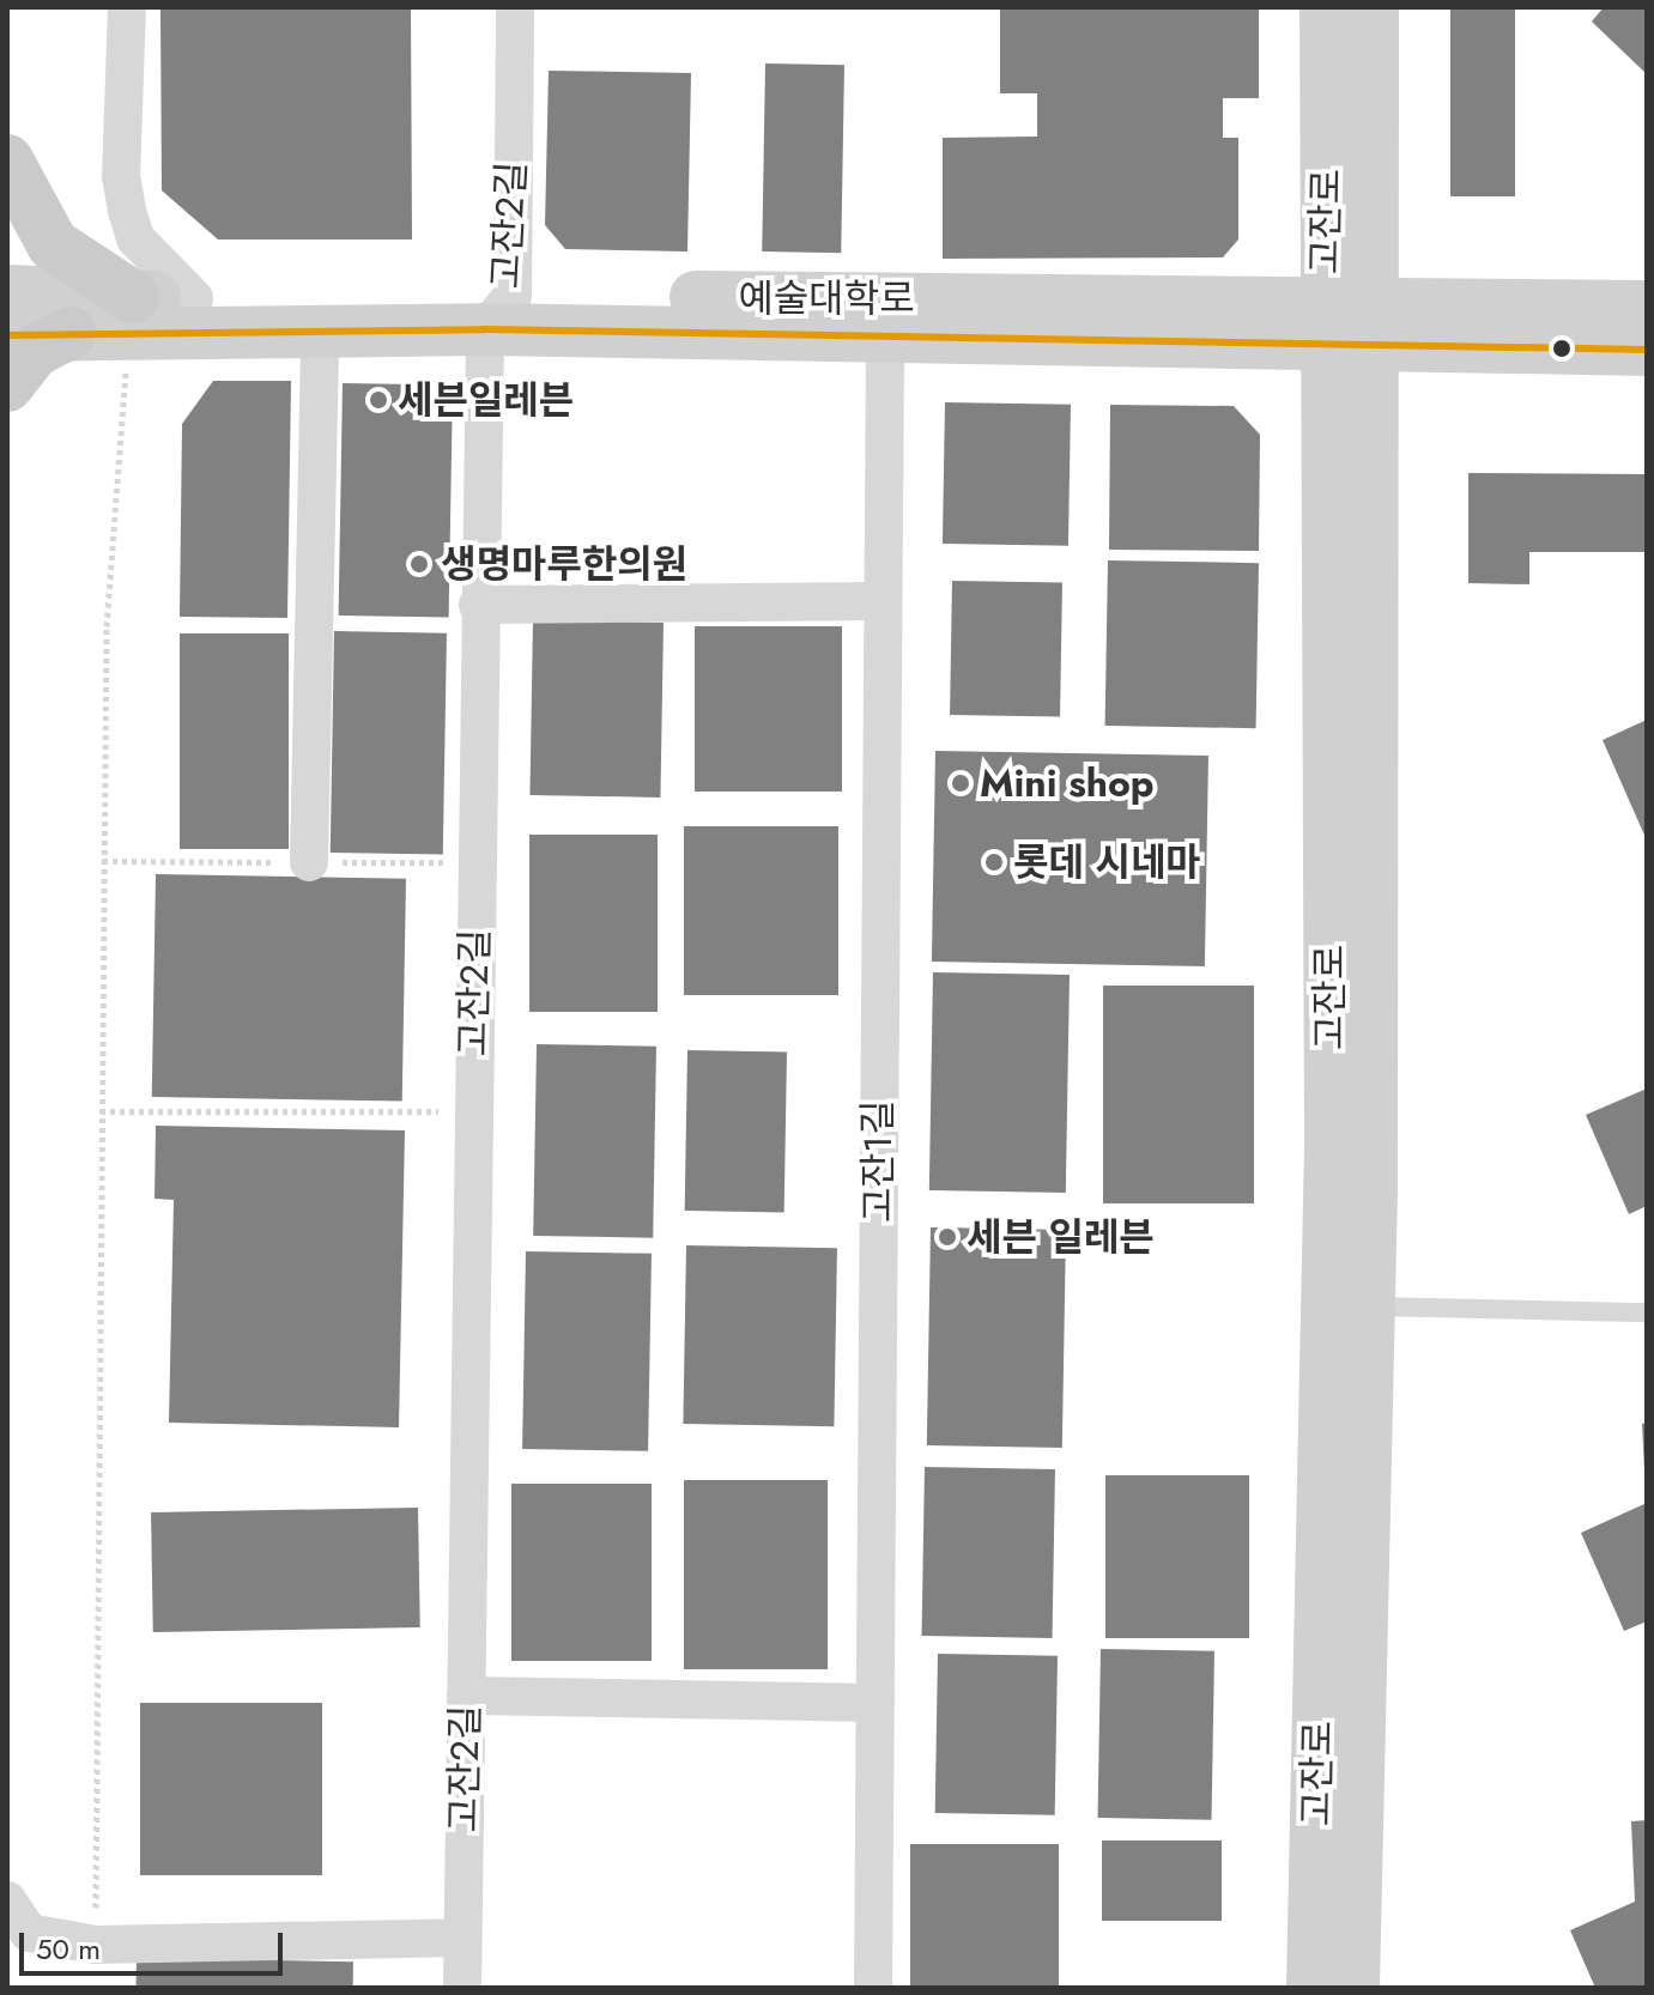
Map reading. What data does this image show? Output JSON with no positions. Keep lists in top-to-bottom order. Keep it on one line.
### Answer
{"streets":{"street":["고잔로","고잔2길","예술대학로","고잔1길"]},"crossings":[["고잔로","예술대학로"],["고잔2길","예술대학로"],["예술대학로","고잔1길"]],"places":["세븐일레븐","생명마루한의원","Mini shop","롯데 시네마","세븐 일레븐"],"scale_bar":"50 m"}
